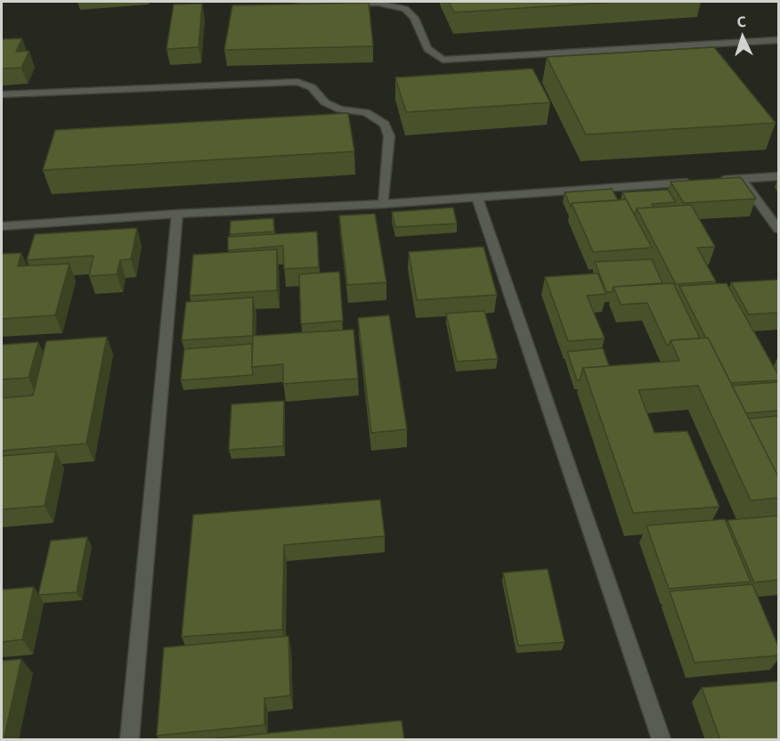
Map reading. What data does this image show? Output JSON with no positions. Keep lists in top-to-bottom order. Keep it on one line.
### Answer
{"north":"top"}
